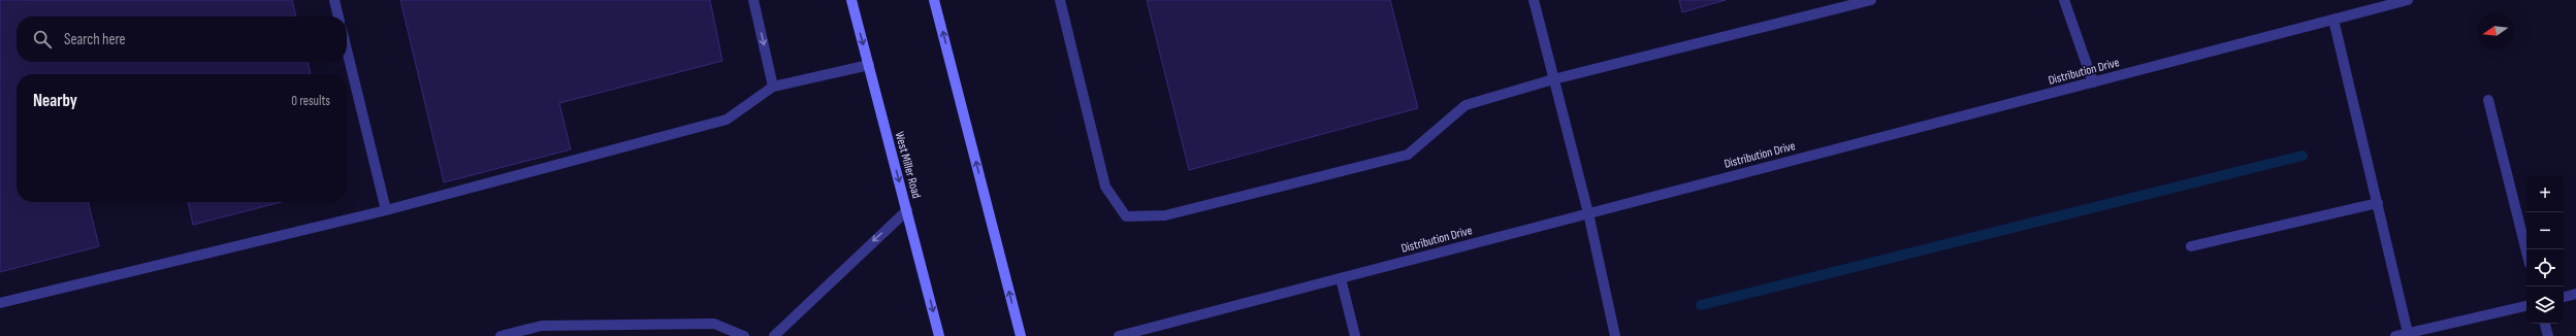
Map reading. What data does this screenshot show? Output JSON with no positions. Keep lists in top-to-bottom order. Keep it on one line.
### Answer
{"streets":{"main road":["West Miller Road"],"street":["Distribution Drive"]},"north":"left","page":{"search":"Search here","heading":["Nearby","0 results"],"map_buttons":["+","−"]}}
